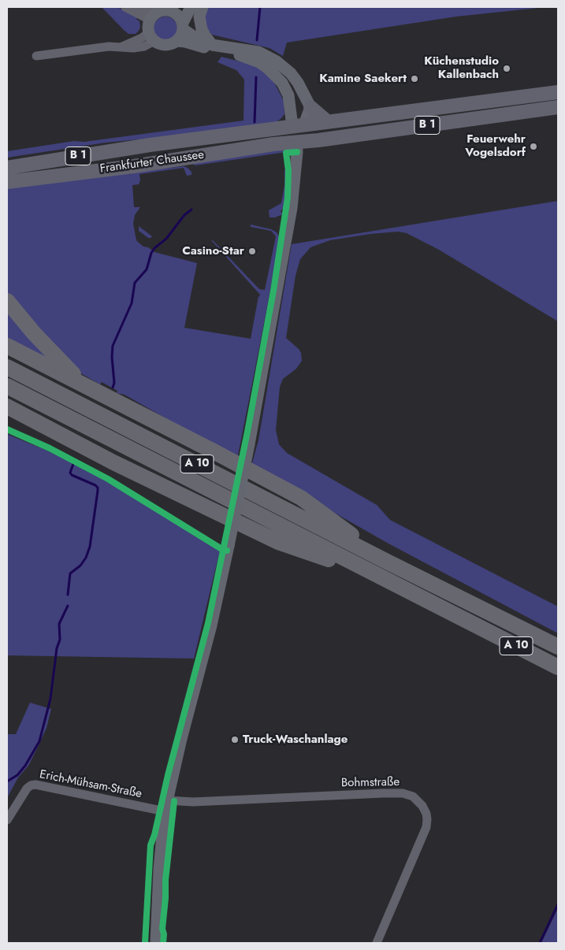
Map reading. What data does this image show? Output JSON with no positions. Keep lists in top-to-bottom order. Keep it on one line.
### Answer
{"streets":{"highway":["A 10"],"main road":["B 1","Frankfurter Chaussee"],"street":["Bohmstraße","Erich-Mühsam-Straße"]},"crossings":[["Bohmstraße","Erich-Mühsam-Straße"]],"places":["Küchenstudio Kallenbach","Kamine Saekert","Feuerwehr Vogelsdorf","Casino-Star","Truck-Waschanlage"]}
